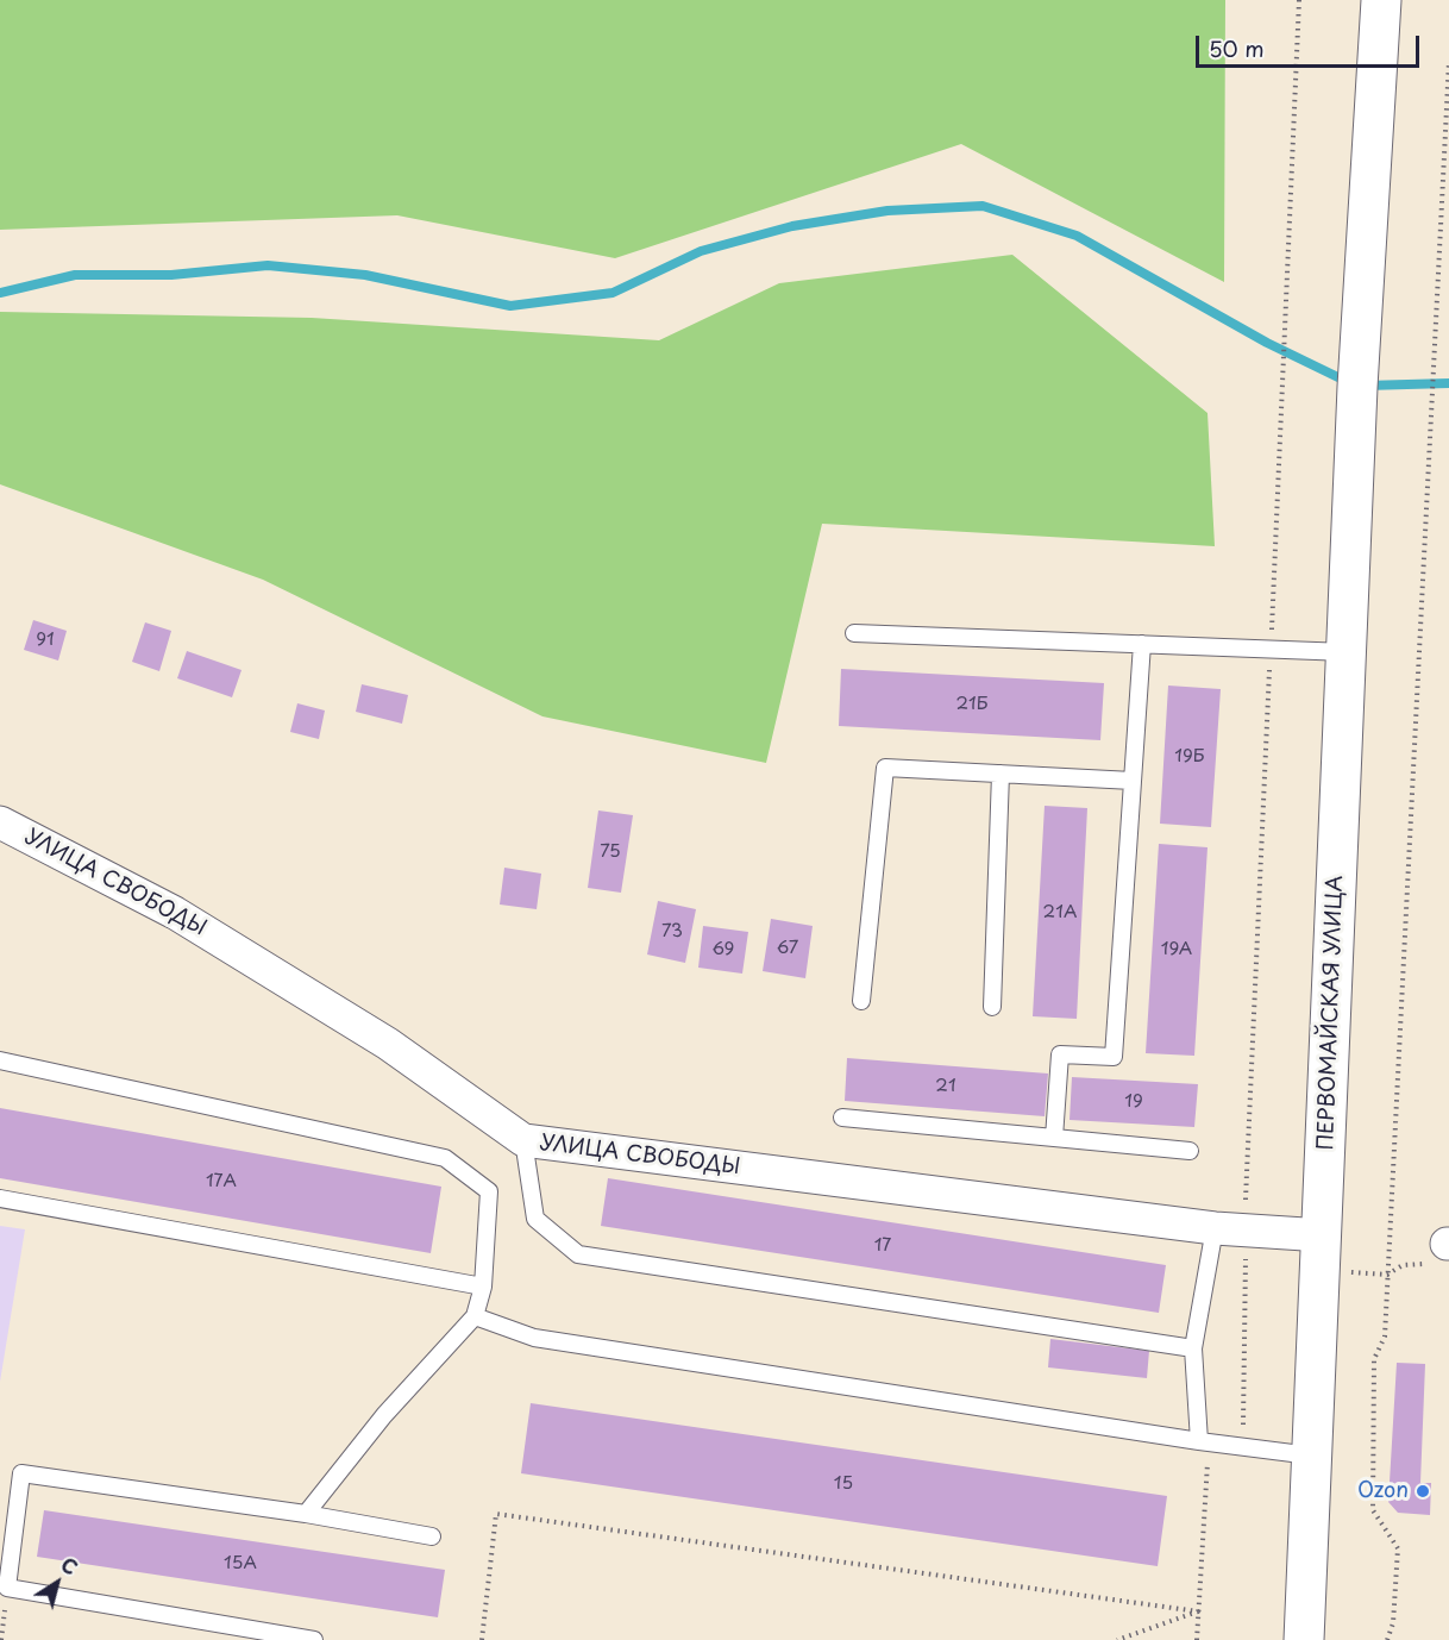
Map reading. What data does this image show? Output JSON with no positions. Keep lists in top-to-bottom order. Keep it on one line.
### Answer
{"streets":{"street":["УЛИЦА СВОБОДЫ","ПЕРВОМАЙСКАЯ УЛИЦА"]},"crossings":[["УЛИЦА СВОБОДЫ","ПЕРВОМАЙСКАЯ УЛИЦА"]],"places":["Ozon"],"house_numbers":["91","21Б","19Б","75","21А","73","67","69","19А","21","19","17А","17","15","15А"],"scale_bar":"50 m","north":"top right"}
